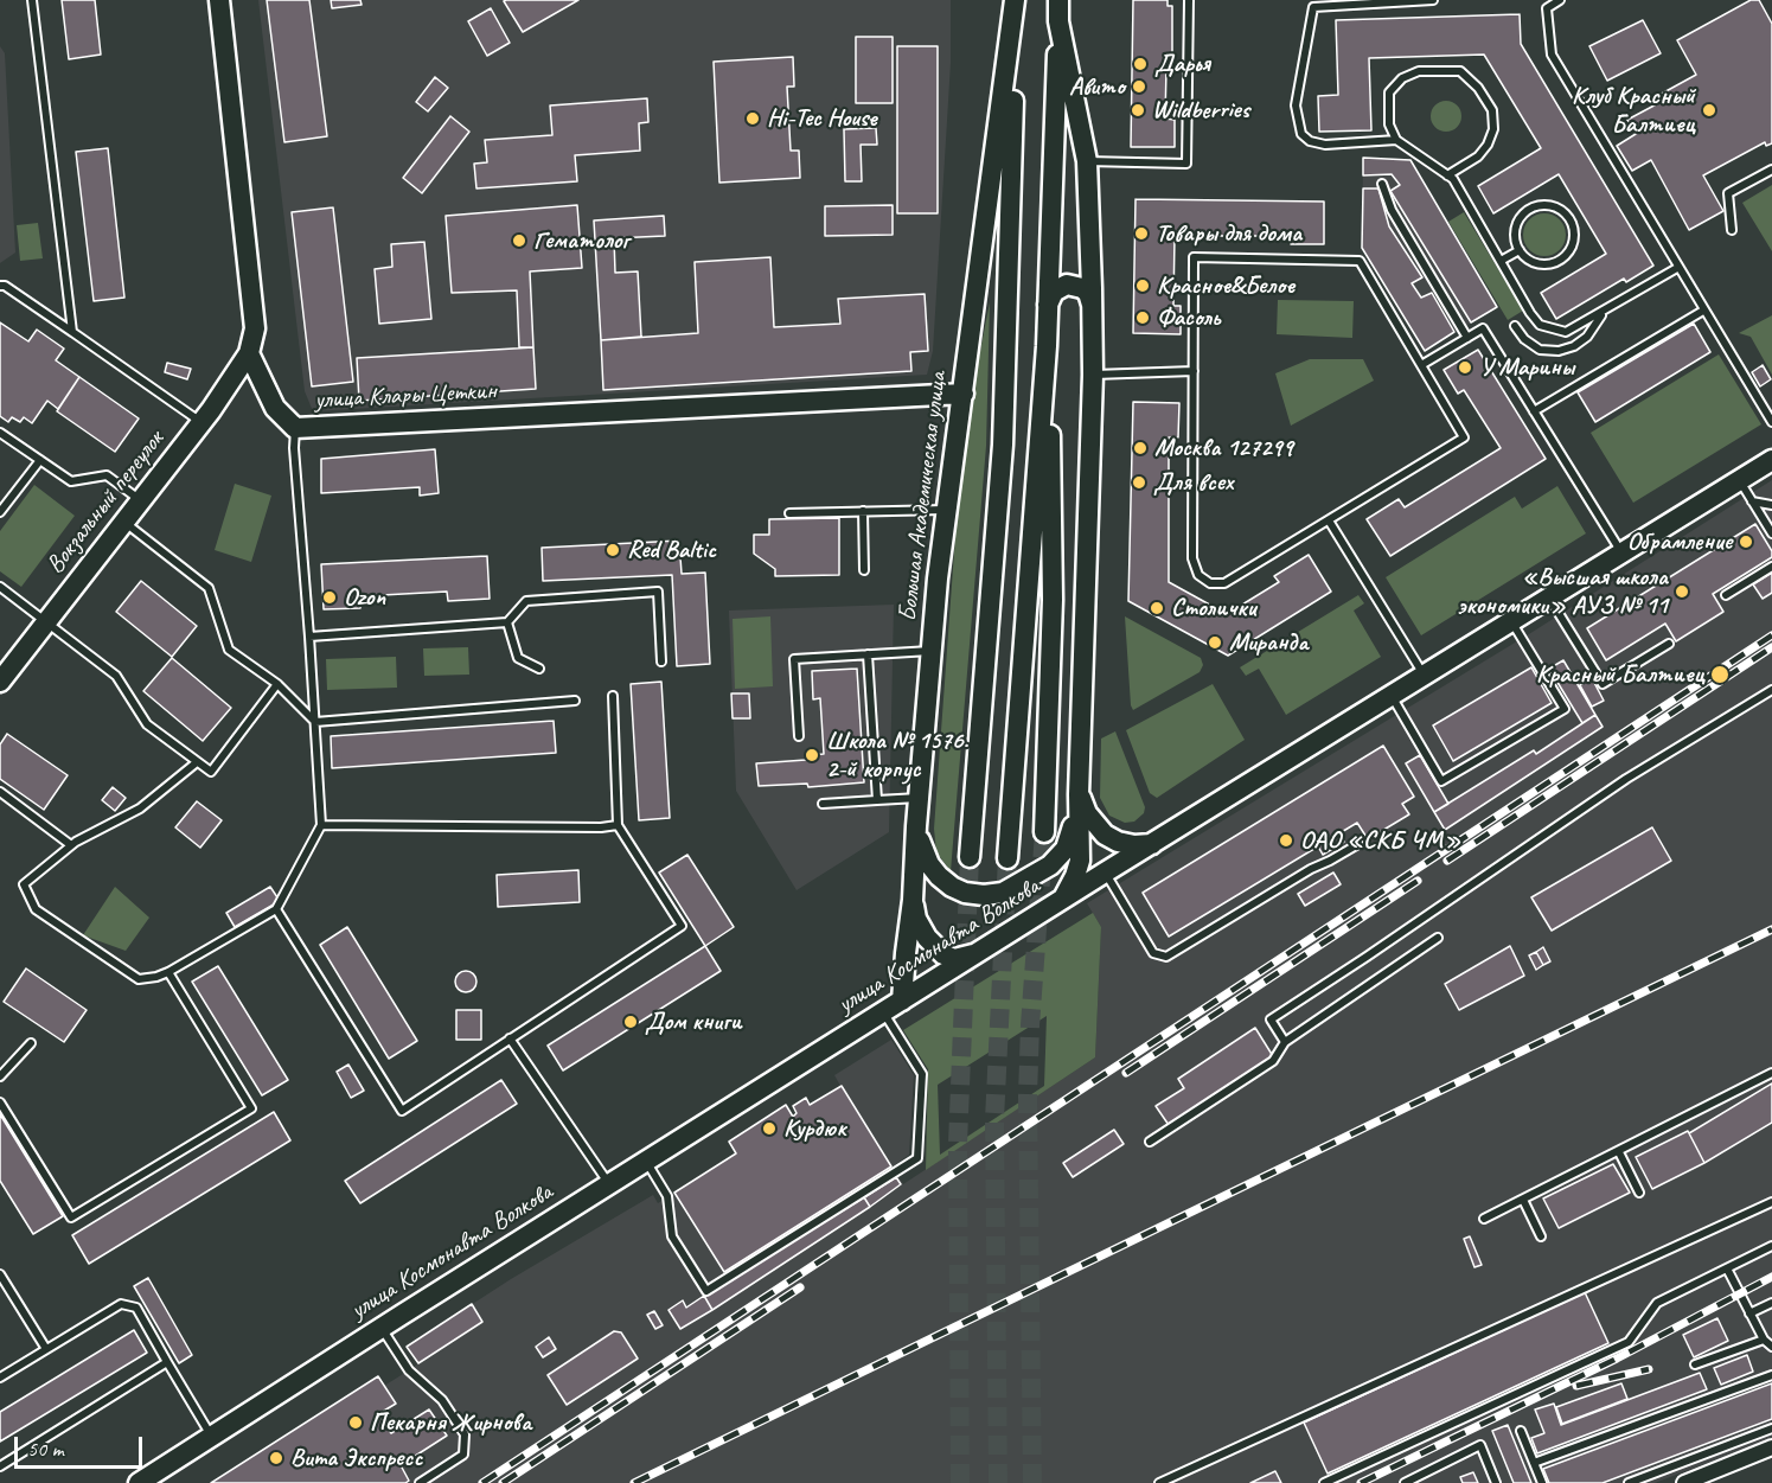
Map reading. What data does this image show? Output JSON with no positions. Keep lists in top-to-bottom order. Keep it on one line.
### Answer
{"streets":{"main road":["улица Клары Цеткин","Большая Академическая улица","Вокзальный переулок","улица Космонавта Волкова"]},"crossings":[["улица Клары Цеткин","Большая Академическая улица"],["улица Клары Цеткин","Вокзальный переулок"],["Большая Академическая улица","улица Космонавта Волкова"]],"places":["Дарья","Авито","Wildberries","Клуб Красный Балтиец","Hi-Tec House","Товары для дома","Гематолог","Красное&Белое","Фасоль","У Марины","Москва 127299","Для всех","Обрамление","Red Baltic","«Высшая школа экономики» АУЗ № 11","Ozon","Столички","Миранда","Красный Балтиец","Школа № 1576. 2-й корпус","ОАО «СКБ ЧМ»","Дом книги","Курдюк","Пекарня Жирнова","Вита Экспресс"],"scale_bar":"50 m"}
